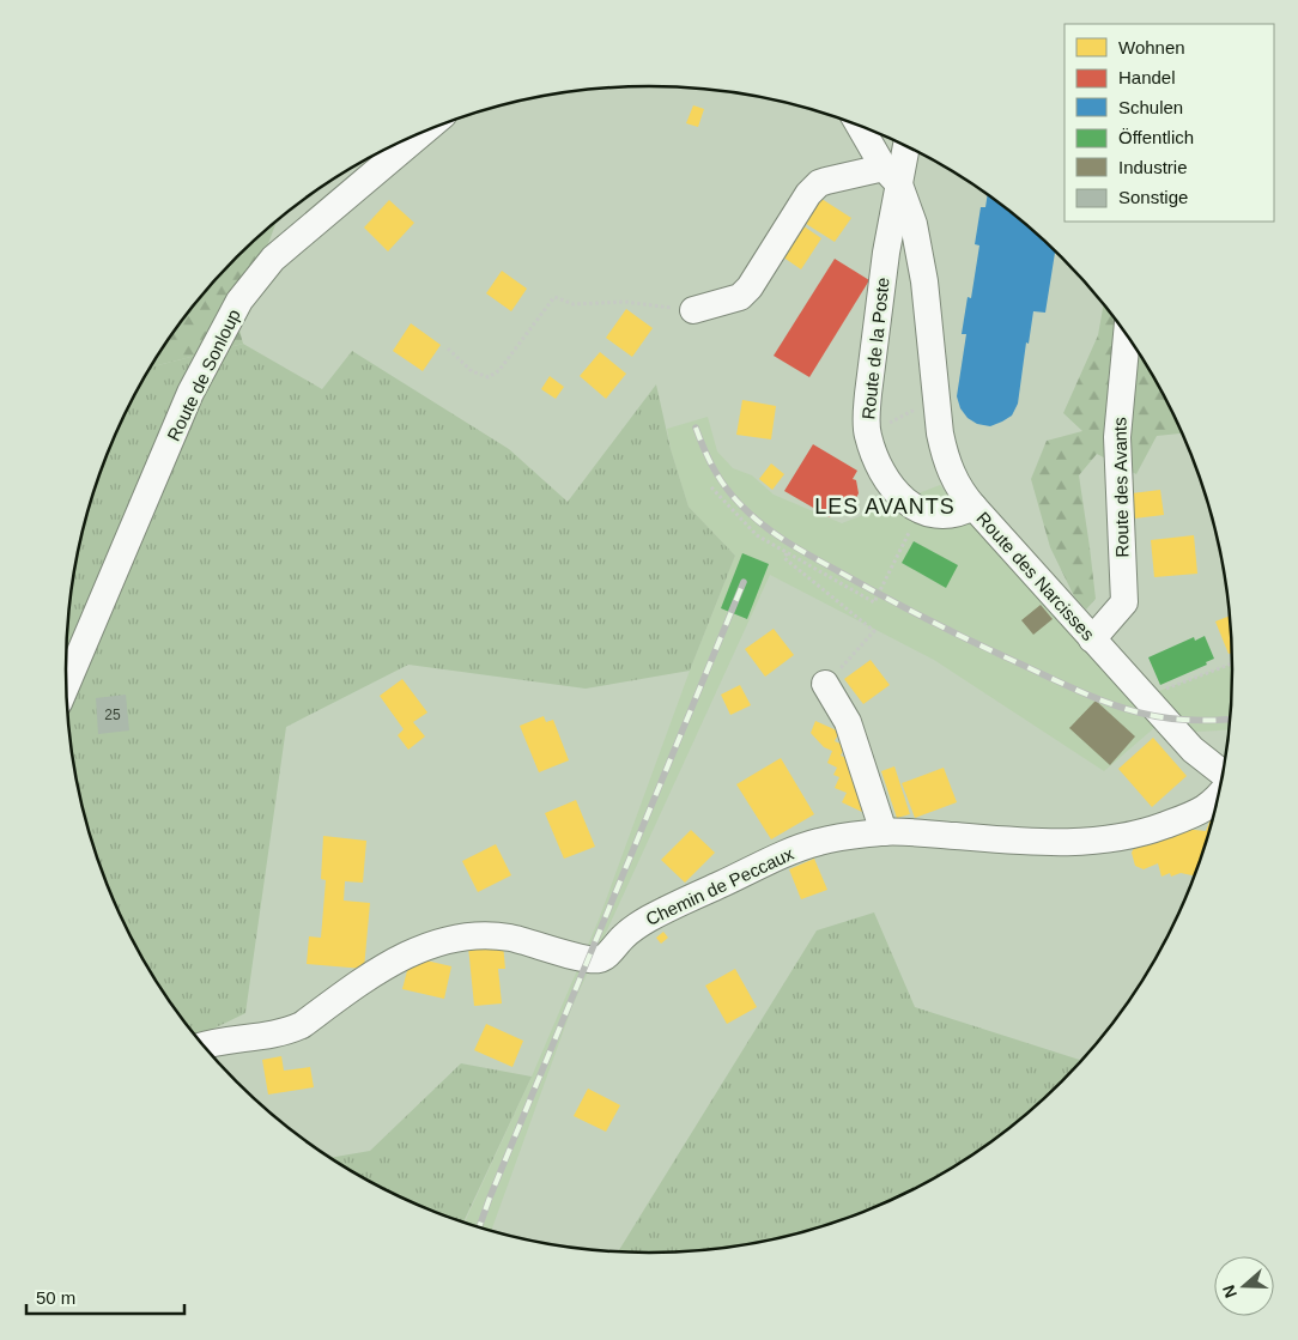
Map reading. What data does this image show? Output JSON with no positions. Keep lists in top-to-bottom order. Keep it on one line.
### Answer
{"streets":{"street":["Route de la Poste","Route de Sonloup","Route des Avants","Route des Narcisses","Chemin de Peccaux"]},"crossings":[["Route de la Poste","Route des Narcisses"],["Route des Avants","Route des Narcisses"]],"districts":["LES AVANTS"],"house_numbers":["25"],"legend":["Wohnen","Handel","Schulen","Öffentlich","Industrie","Sonstige"],"scale_bar":"50 m","north":"left"}
